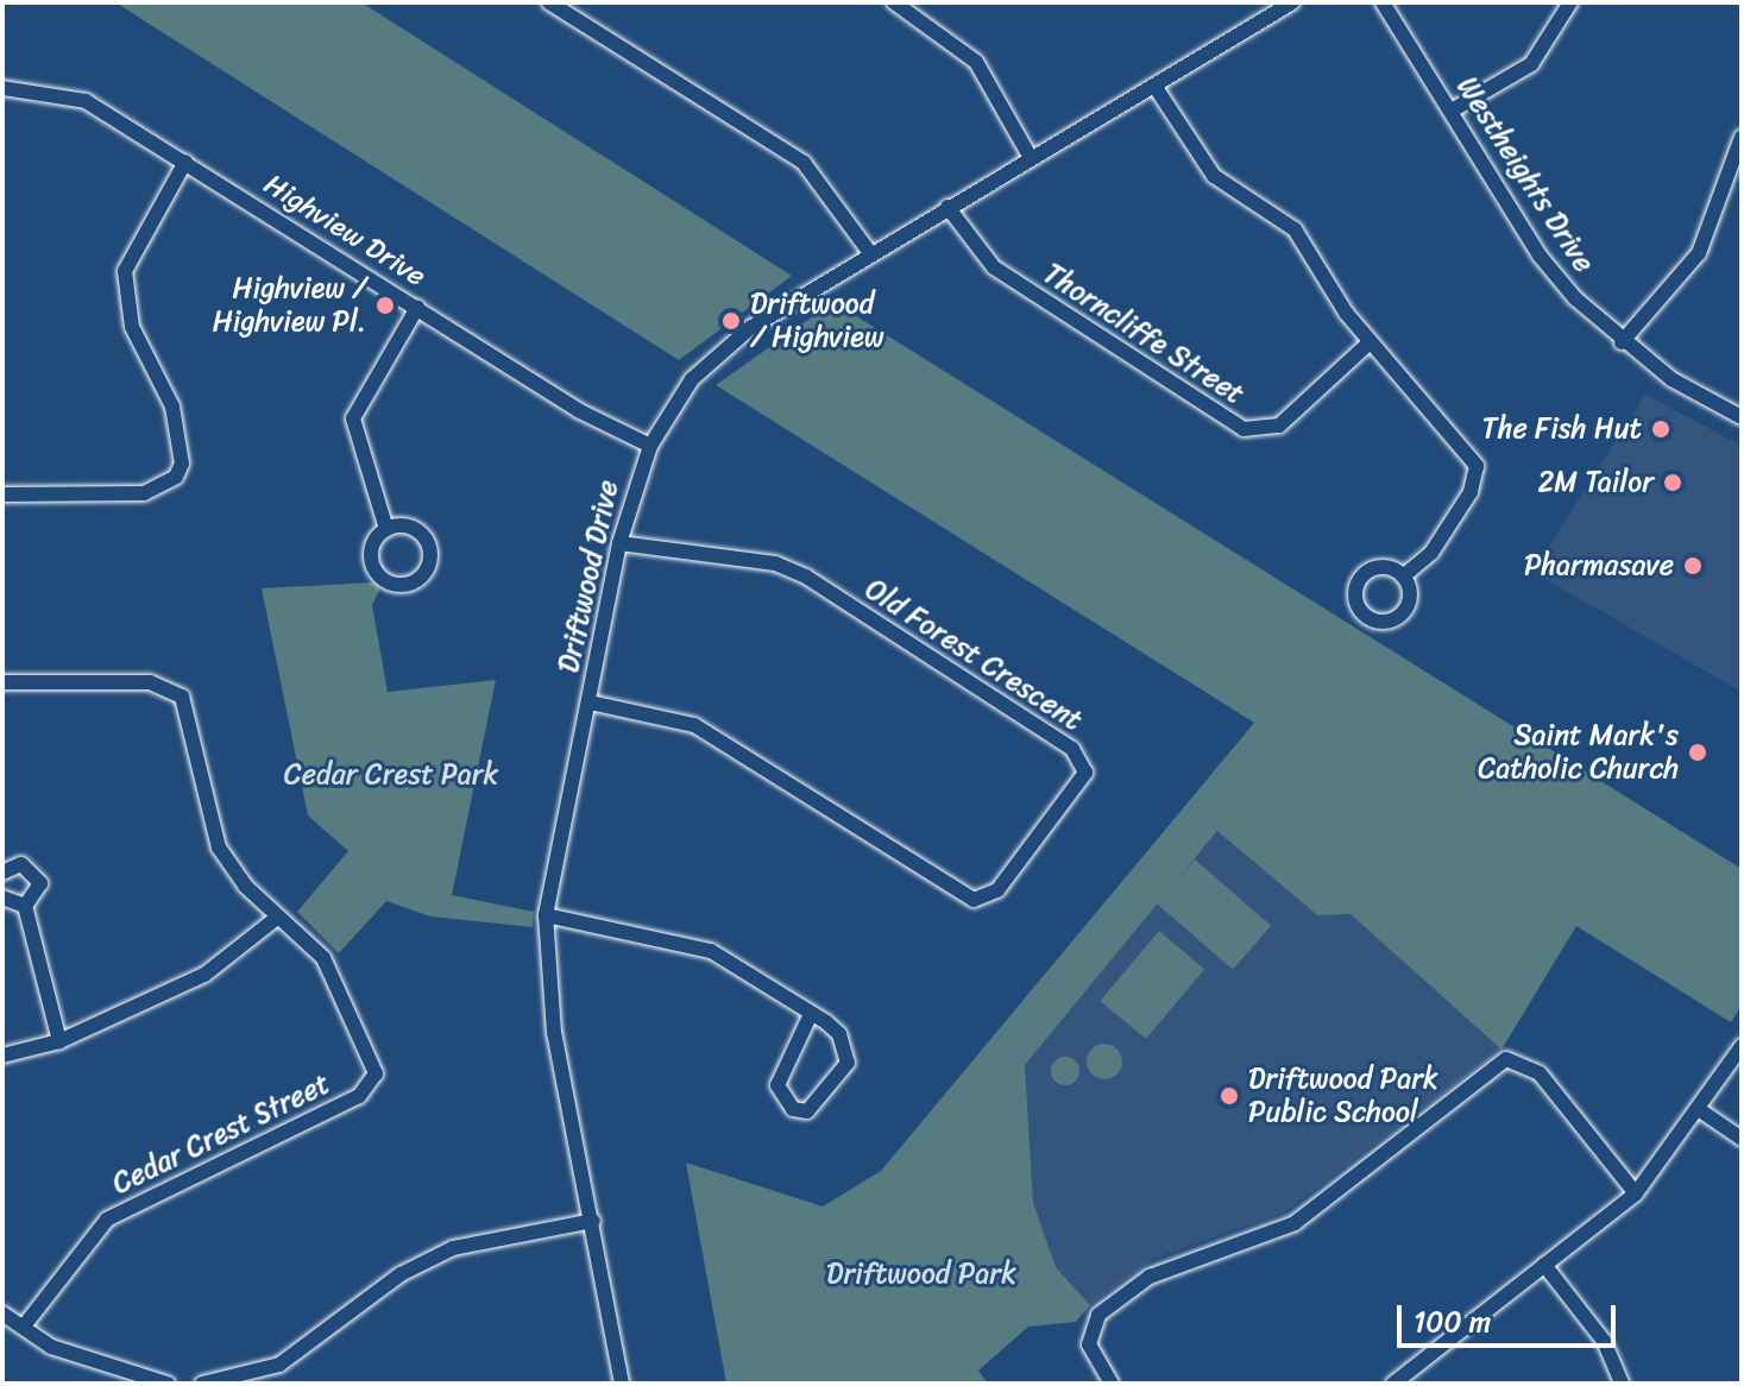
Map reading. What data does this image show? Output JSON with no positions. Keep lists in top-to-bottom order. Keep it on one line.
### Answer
{"streets":{"street":["Westheights Drive","Highview Drive","Thorncliffe Street","Driftwood Drive","Old Forest Crescent","Cedar Crest Street"]},"crossings":[["Highview Drive","Driftwood Drive"],["Thorncliffe Street","Driftwood Drive"],["Driftwood Drive","Old Forest Crescent"]],"parks":["Cedar Crest Park","Driftwood Park"],"places":["Highview / Highview Pl.","Driftwood / Highview","The Fish Hut","2M Tailor","Pharmasave","Saint Mark's Catholic Church","Driftwood Park Public School"],"scale_bar":"100 m"}
